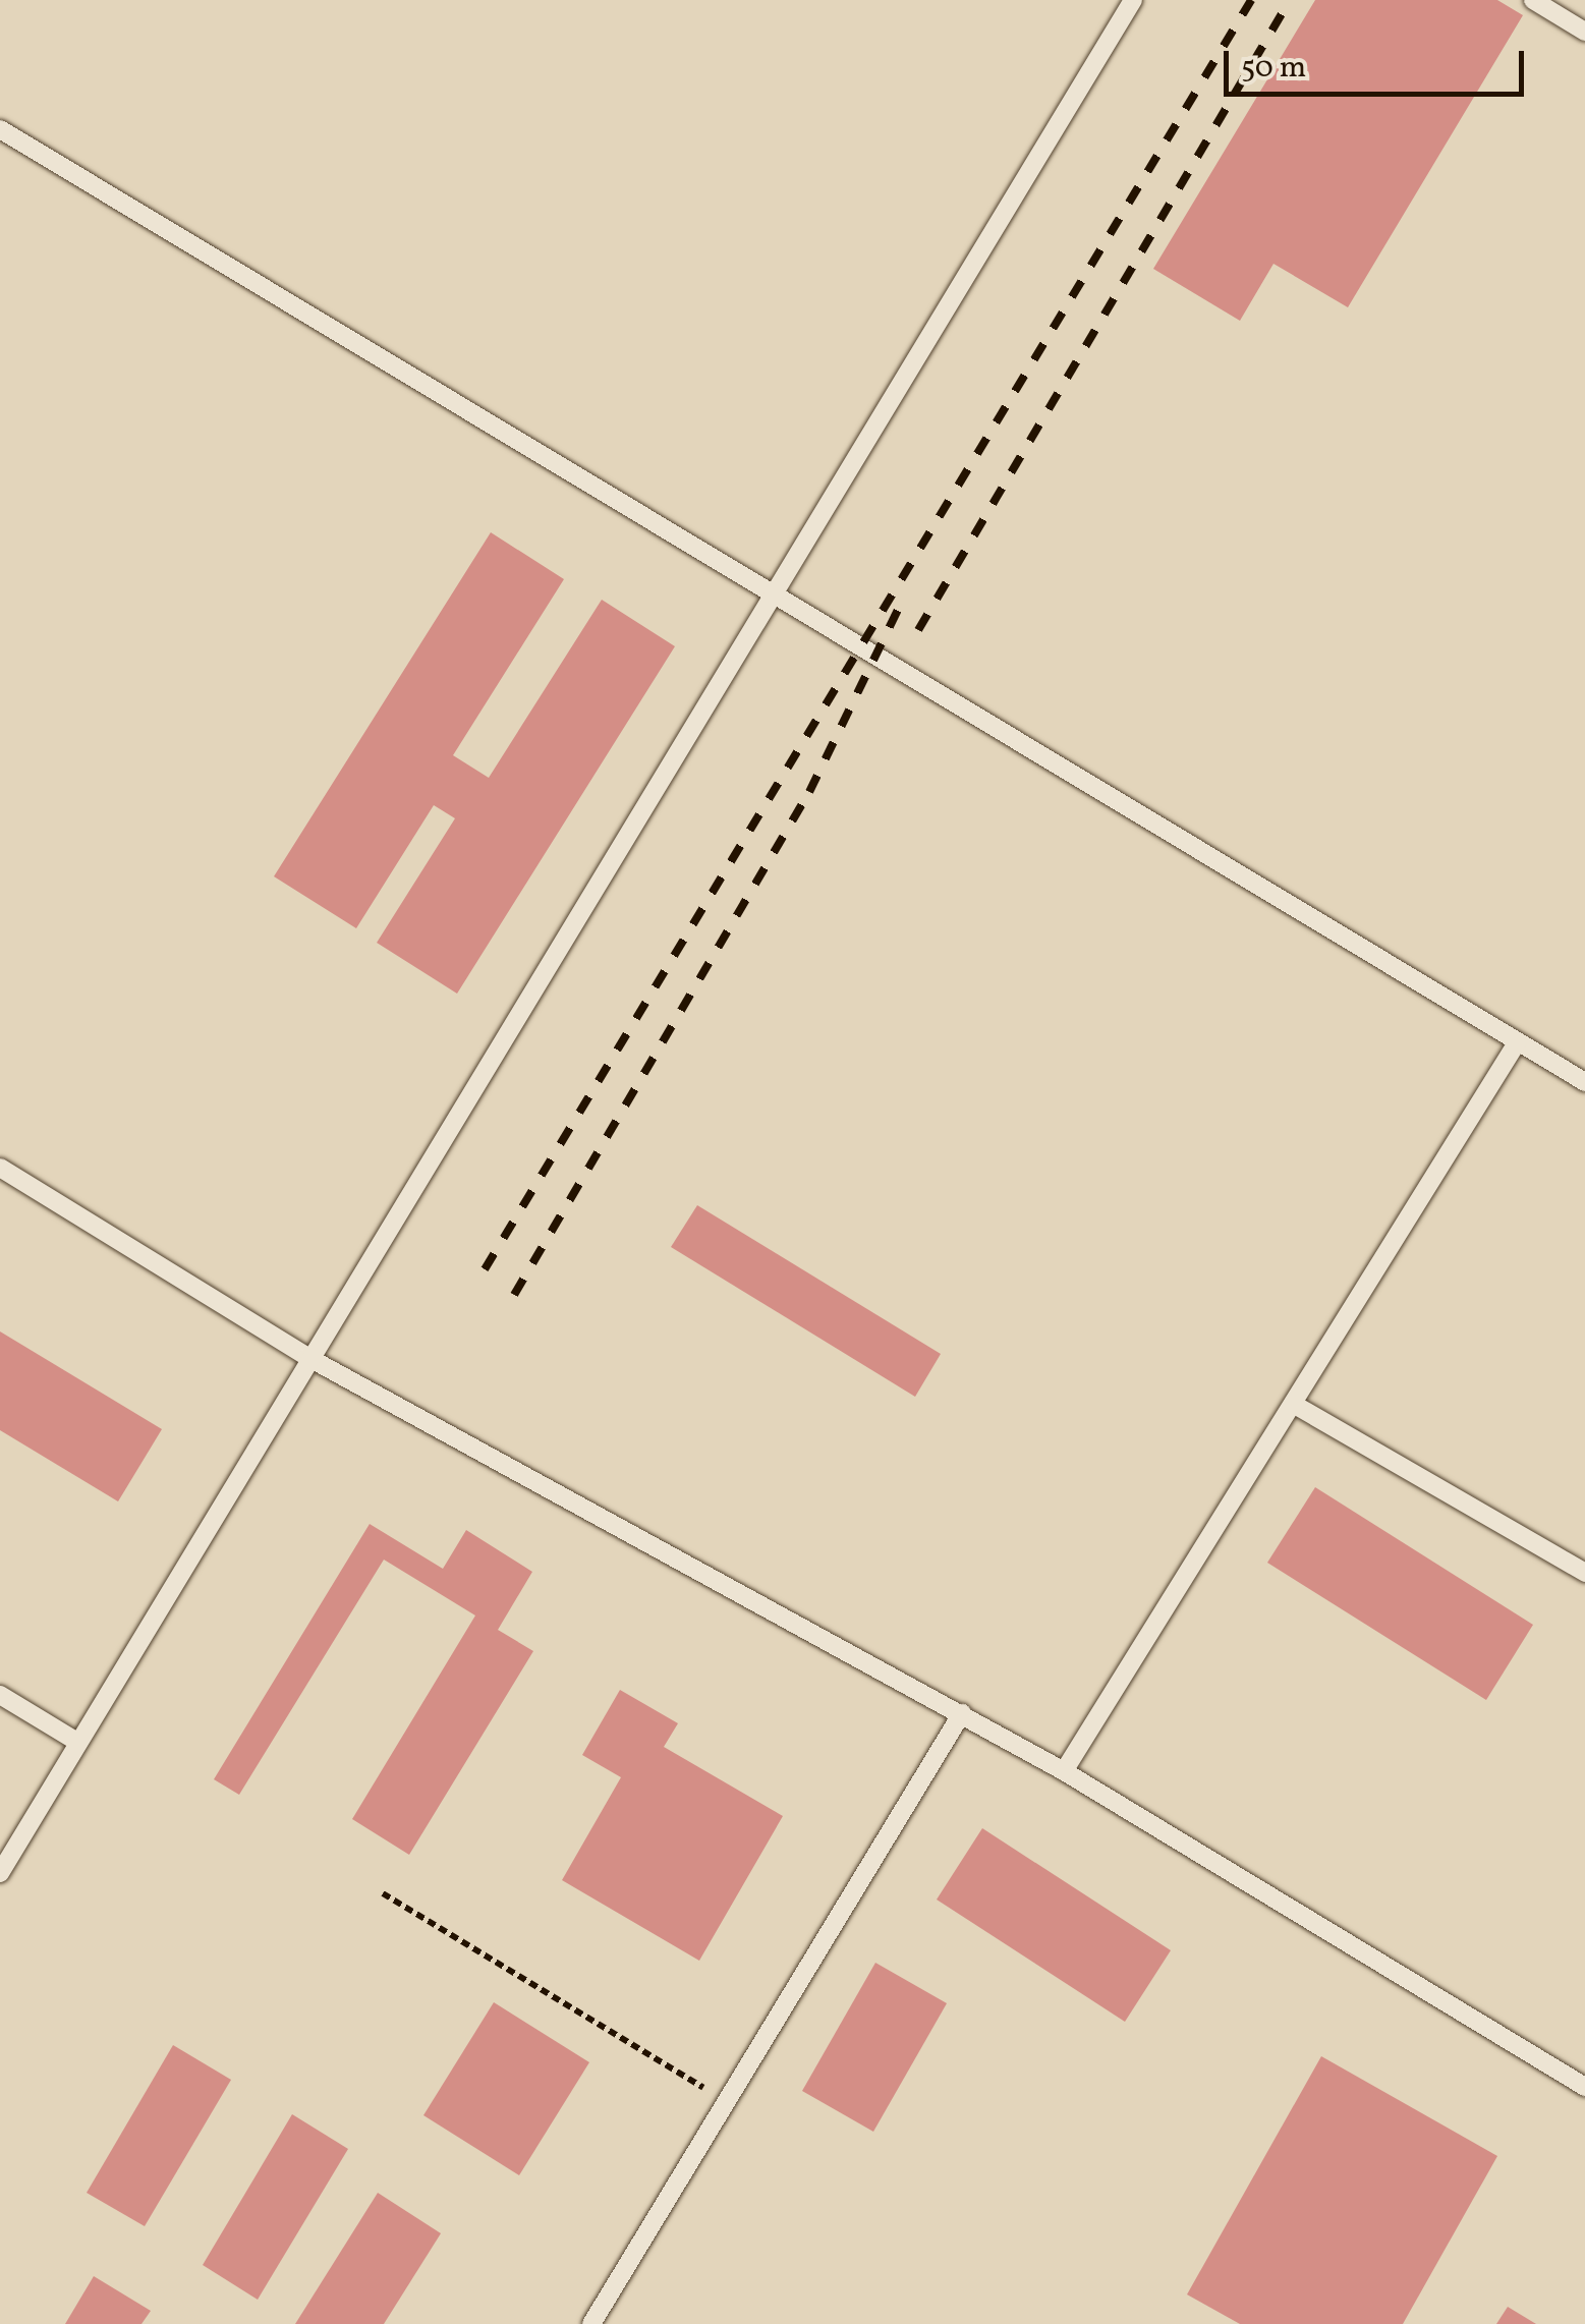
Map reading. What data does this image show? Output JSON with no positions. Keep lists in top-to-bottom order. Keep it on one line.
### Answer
{"scale_bar":"50 m"}
